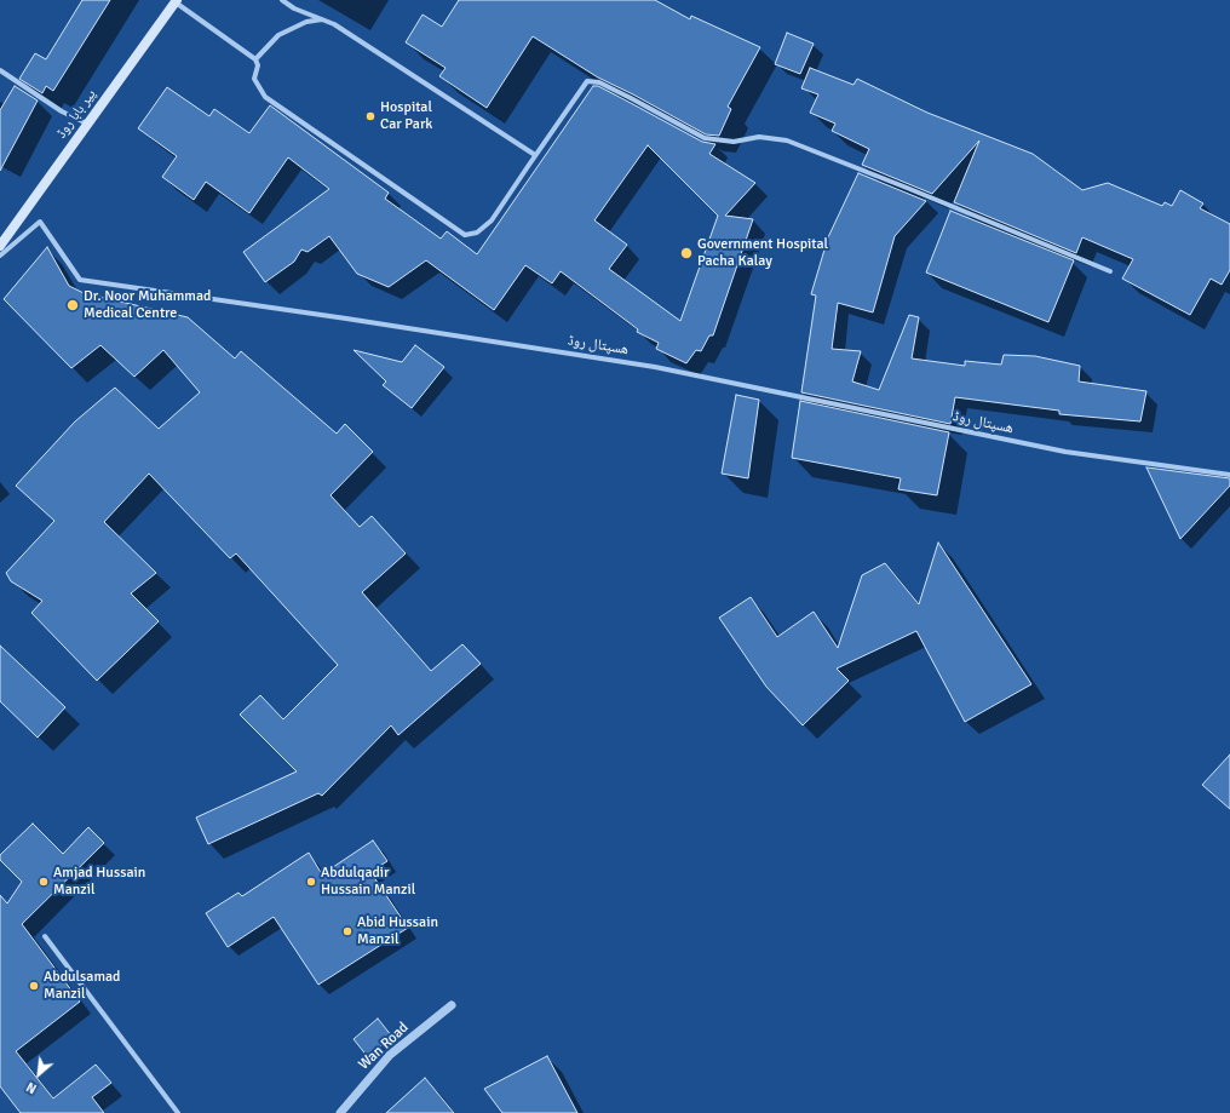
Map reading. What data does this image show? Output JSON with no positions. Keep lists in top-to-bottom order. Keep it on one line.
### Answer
{"streets":{"main road":["پیر بابا روڈ"],"street":["ھسپتال روڈ","Wan Road"]},"places":["Hospital Car Park","Government Hospital Pacha Kalay","Dr. Noor Muhammad Medical Centre","Amjad Hussain Manzil","Abdulqadir Hussain Manzil","Abid Hussain Manzil","Abdulsamad Manzil"],"north":"bottom left"}
